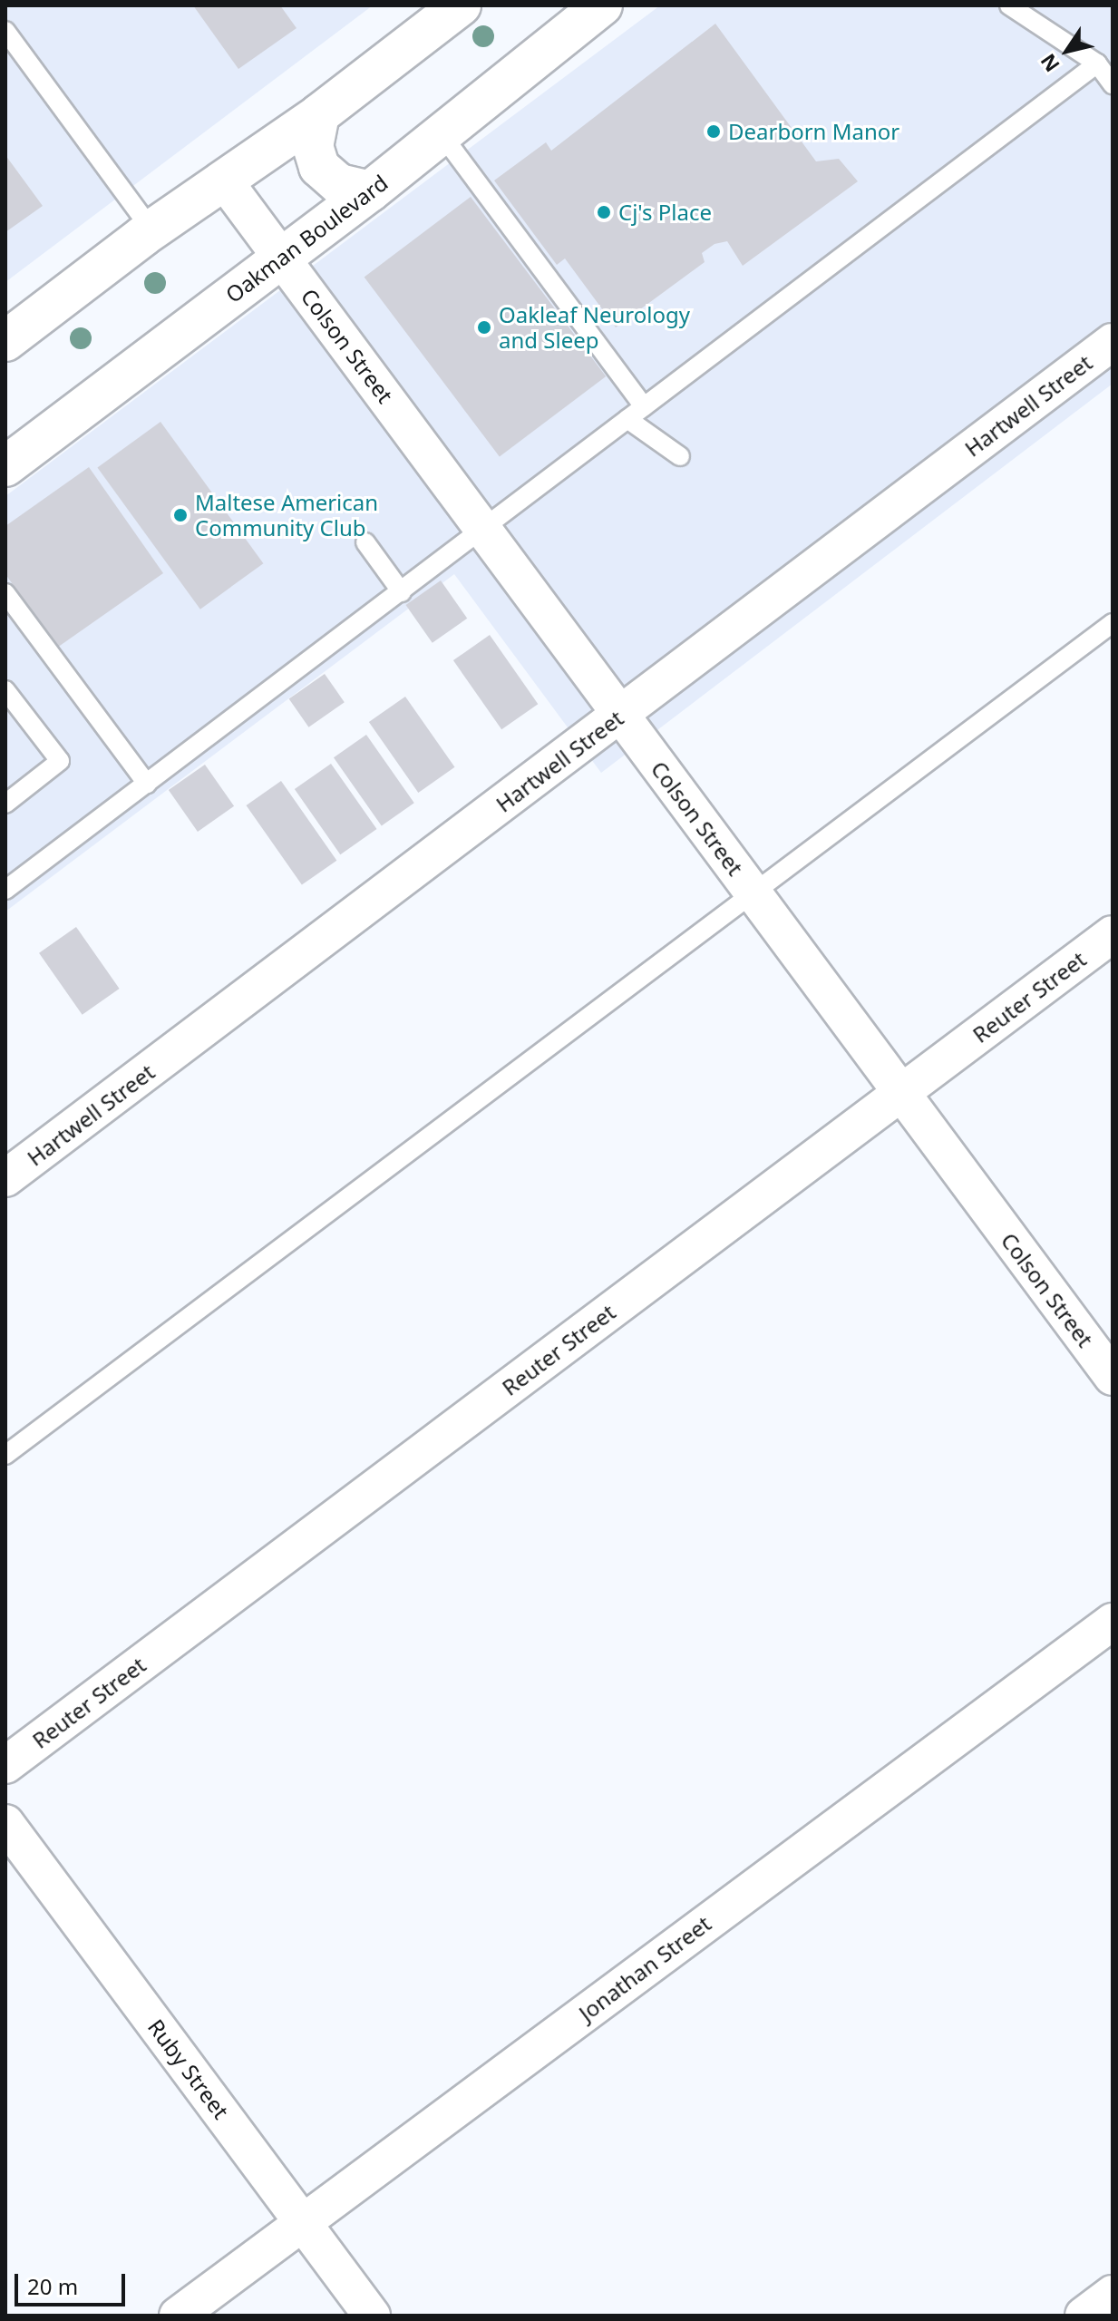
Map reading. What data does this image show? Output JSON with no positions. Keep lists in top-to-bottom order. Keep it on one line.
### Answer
{"streets":{"street":["Oakman Boulevard","Colson Street","Hartwell Street","Reuter Street","Jonathan Street","Ruby Street"]},"crossings":[["Oakman Boulevard","Colson Street"],["Colson Street","Hartwell Street"],["Colson Street","Reuter Street"],["Jonathan Street","Ruby Street"]],"places":["Dearborn Manor","Cj's Place","Oakleaf Neurology and Sleep","Maltese American Community Club"],"scale_bar":"20 m","north":"bottom left"}
